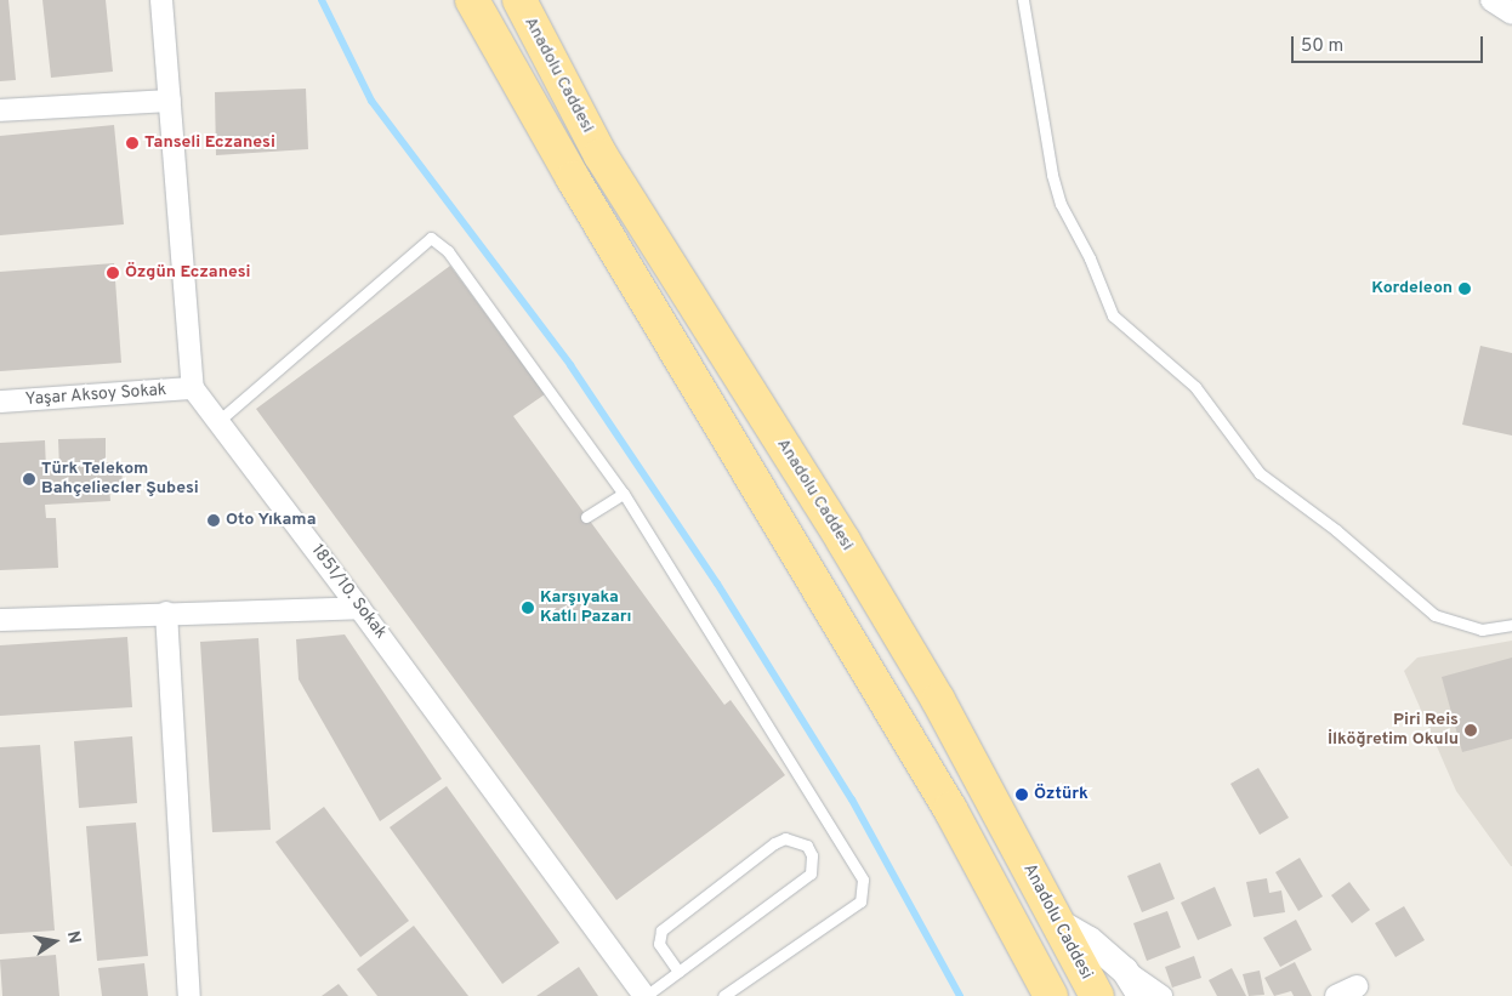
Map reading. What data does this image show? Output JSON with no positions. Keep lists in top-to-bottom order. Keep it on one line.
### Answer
{"streets":{"highway":["Anadolu Caddesi"],"street":["Yaşar Aksoy Sokak","1851/10. Sokak"]},"crossings":[["Yaşar Aksoy Sokak","1851/10. Sokak"]],"places":["Tanseli Eczanesi","Özgün Eczanesi","Kordeleon","Türk Telekom Bahçeliecler Şubesi","Oto Yıkama","Karşıyaka Katlı Pazarı","Piri Reis İlköğretim Okulu","Öztürk"],"scale_bar":"50 m","north":"right"}
